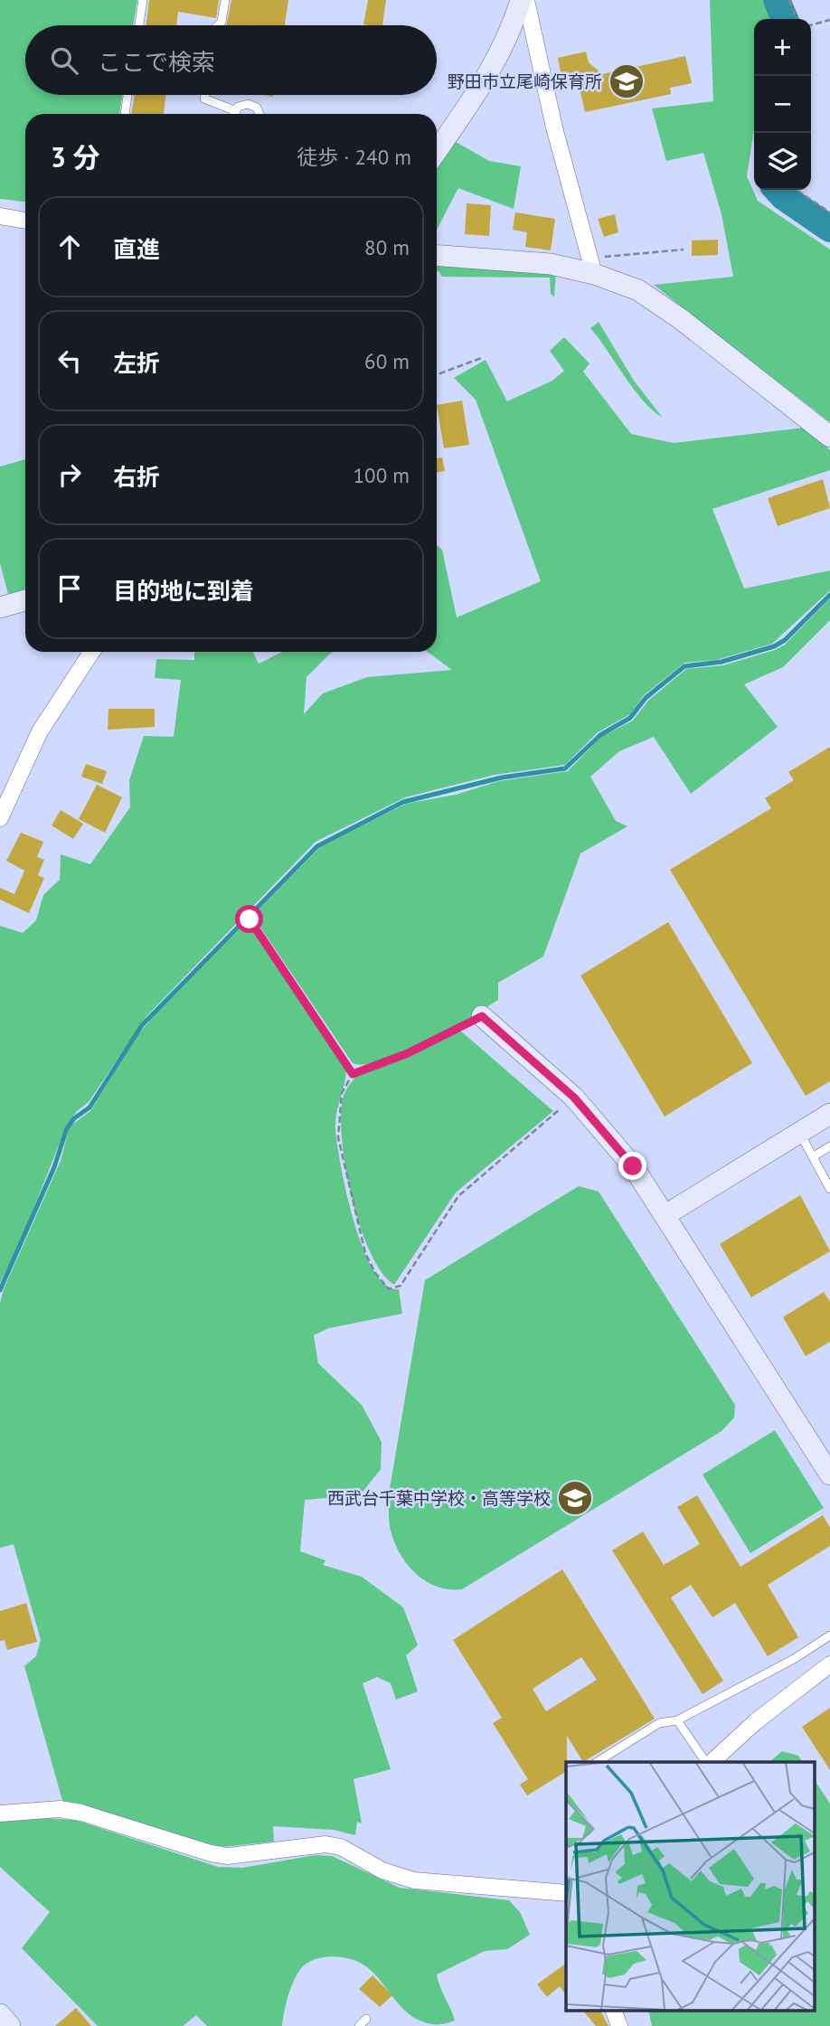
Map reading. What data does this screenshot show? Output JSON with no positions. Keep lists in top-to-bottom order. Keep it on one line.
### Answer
{"places":{"school or university":["野田市立尾崎保育所","西武台千葉中学校・高等学校"]},"page":{"map_buttons":["+","−"],"search":"ここで検索","heading":["3 分","徒歩 · 240 m"],"list":[["直進","80 m"],["左折","60 m"],["右折","100 m"],"目的地に到着"]}}
